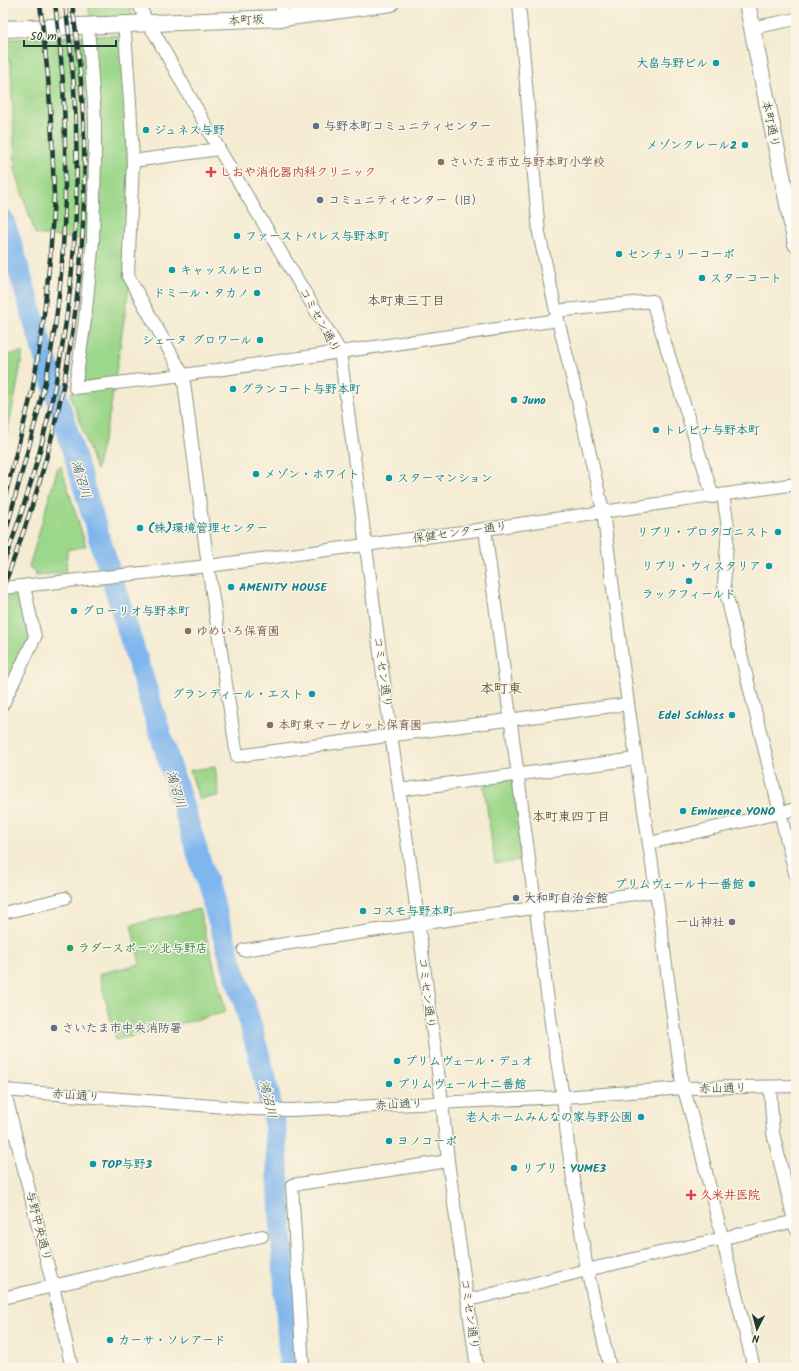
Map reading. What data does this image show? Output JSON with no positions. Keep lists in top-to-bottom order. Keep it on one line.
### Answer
{"streets":{"main road":["本町坂","本町通り"],"street":["コミセン通り","保健センター通り","赤山通り","与野中央通り"]},"crossings":[["本町坂","コミセン通り"],["コミセン通り","保健センター通り"],["コミセン通り","赤山通り"],["赤山通り","与野中央通り"]],"districts":["本町東三丁目","本町東","本町東四丁目"],"water":["鴻沼川"],"places":{"other":["大畠与野ビル","与野本町コミュニティセンター","ジュネス与野","メゾンクレール2","さいたま市立与野本町小学校","コミュニティセンター（旧）","ファーストパレス与野本町","センチュリーコーポ","キャッスルヒロ","スターコート","ドミール・タカノ","シェーヌ グロワール","グランコート与野本町","Juno","トレビナ与野本町","メゾン・ホワイト","スターマンション","(株)環境管理センター","リブリ・プロタゴニスト","リブリ・ウィスタリア","ラックフィールド","AMENITY HOUSE","グローリオ与野本町","ゆめいろ保育園","グランディール・エスト","Edel Schloss","本町東マーガレット保育園","Eminence YONO","プリムヴェール十一番館","大和町自治会館","コスモ与野本町","一山神社","ラダースポーツ北与野店","さいたま市中央消防署","プリムヴェール・デュオ","プリムヴェール十二番館","老人ホームみんなの家与野公園","ヨノコーポ","TOP与野3","リブリ・YUME3","カーサ・ソレアード"],"health":["しおや消化器内科クリニック","久米井医院"]},"scale_bar":"50 m","north":"bottom"}
